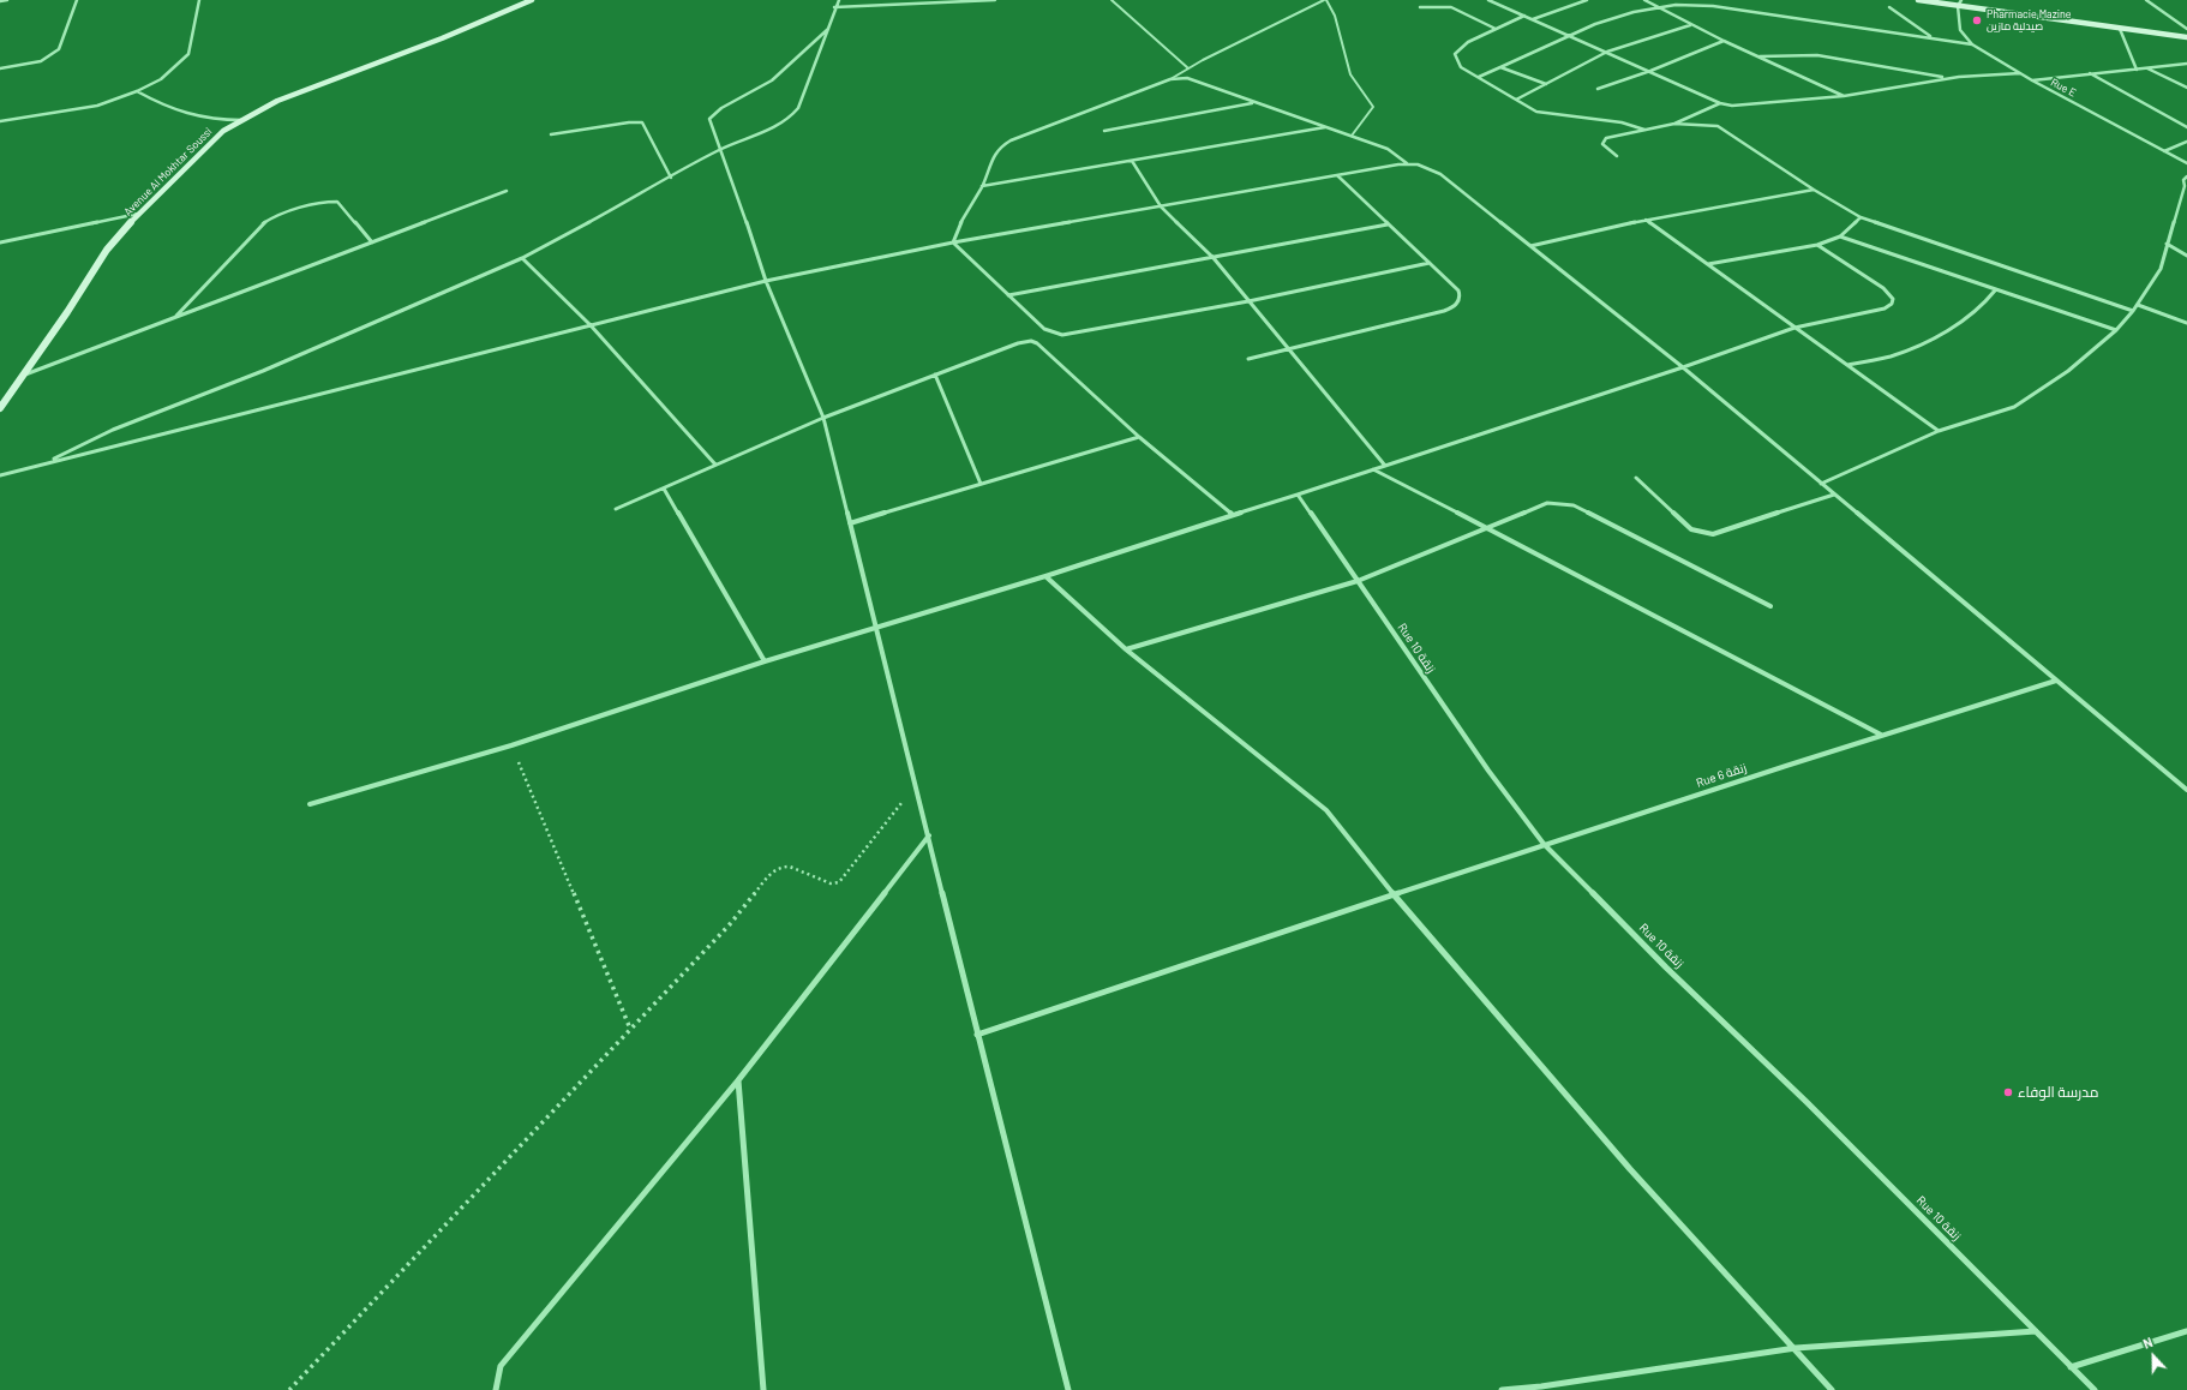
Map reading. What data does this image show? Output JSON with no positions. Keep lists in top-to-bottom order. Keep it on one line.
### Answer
{"streets":{"street":["Rue E","Avenue Al Mokhtar Soussi","Rue 10 زنقة","Rue 6 زنقة"]},"crossings":[["Rue 10 زنقة","Rue 6 زنقة"]],"places":["Pharmacie Mazine صيدلية مازين","مدرسة الوفاء"],"north":"top"}
